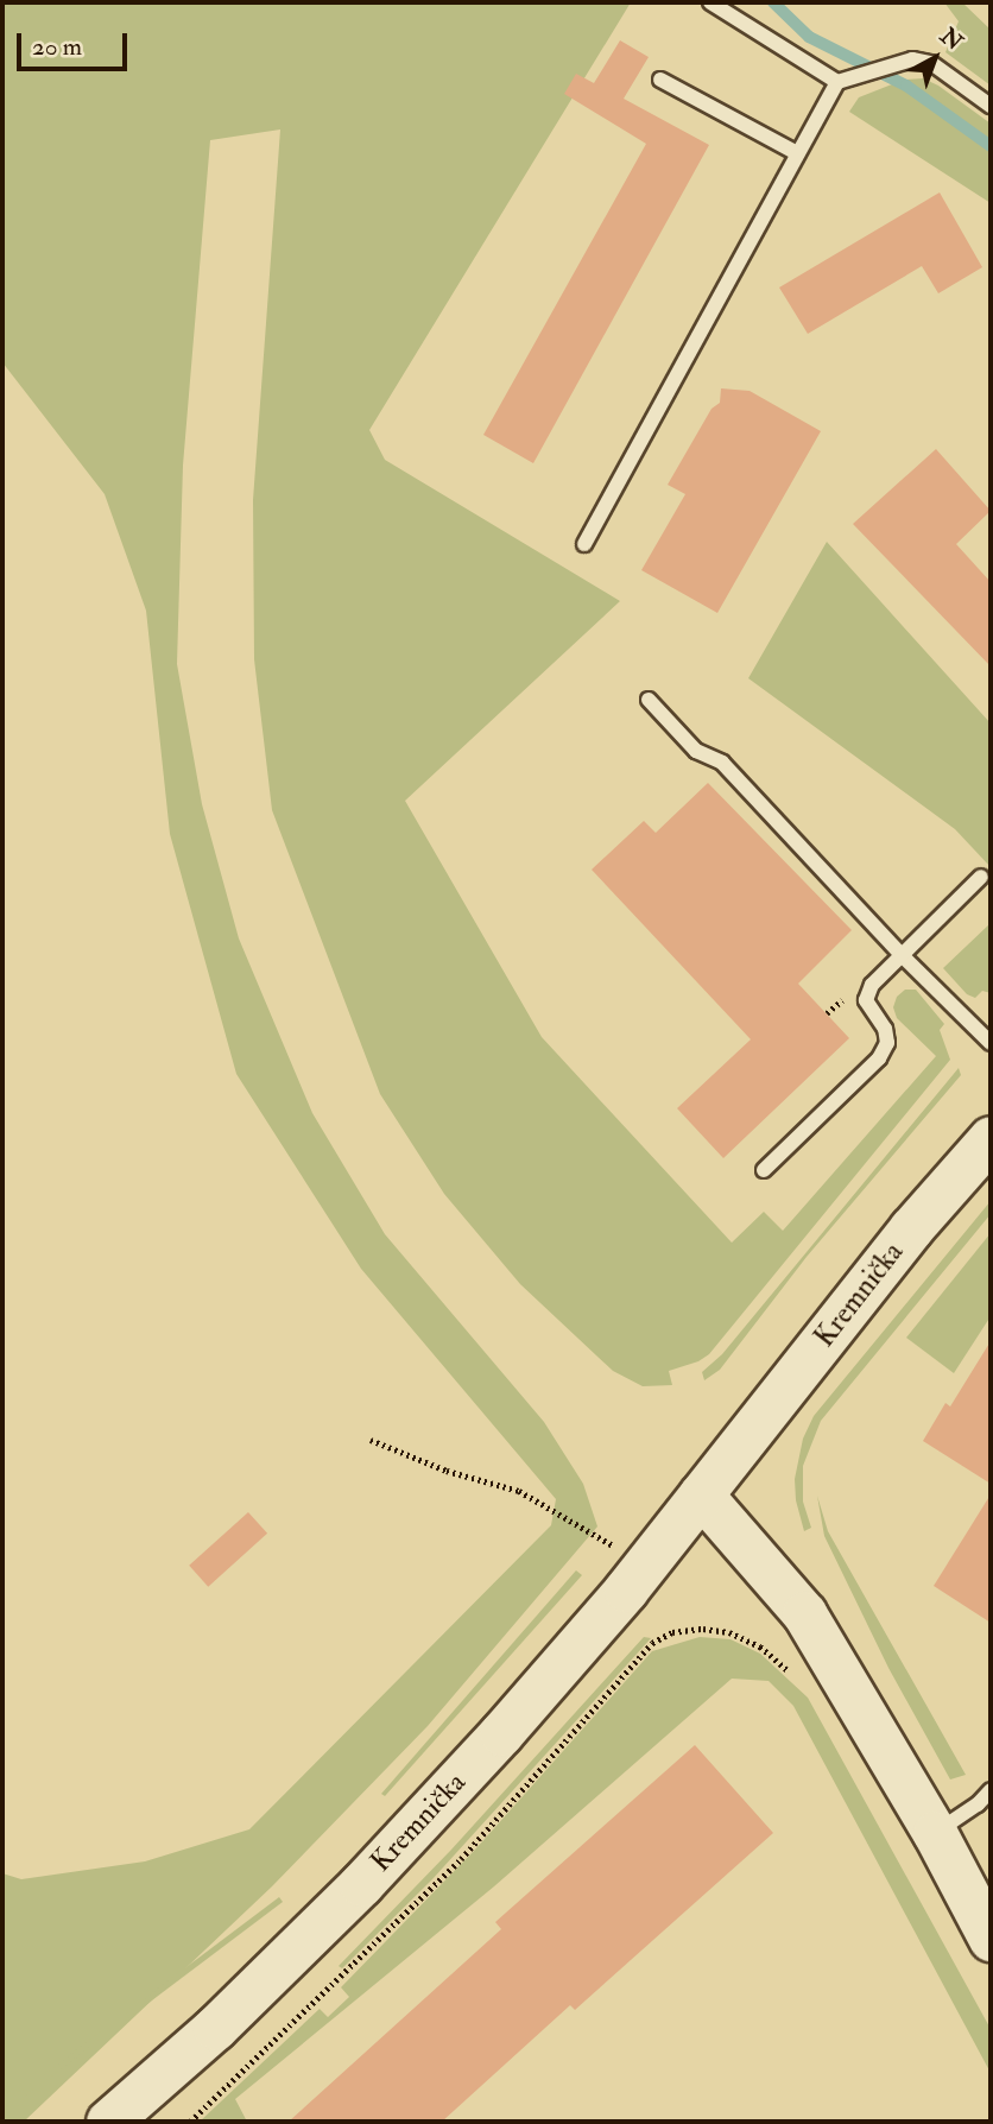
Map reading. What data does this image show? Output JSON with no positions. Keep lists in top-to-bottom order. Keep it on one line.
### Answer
{"streets":{"main road":["Kremnička"]},"scale_bar":"20 m","north":"top right"}
